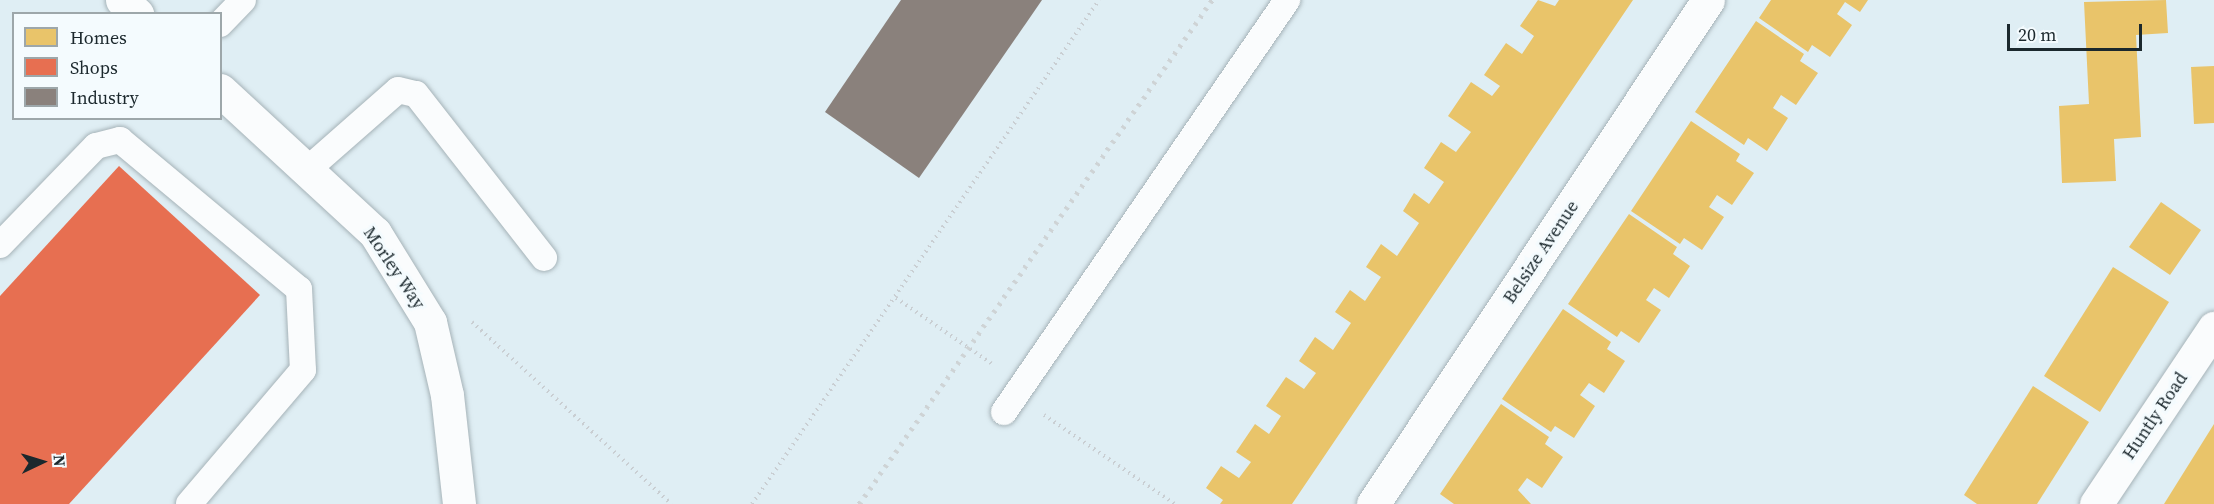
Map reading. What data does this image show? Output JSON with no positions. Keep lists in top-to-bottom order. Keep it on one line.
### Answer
{"streets":{"street":["Belsize Avenue","Morley Way","Huntly Road"]},"legend":["Homes","Shops","Industry"],"scale_bar":"20 m","north":"right"}
